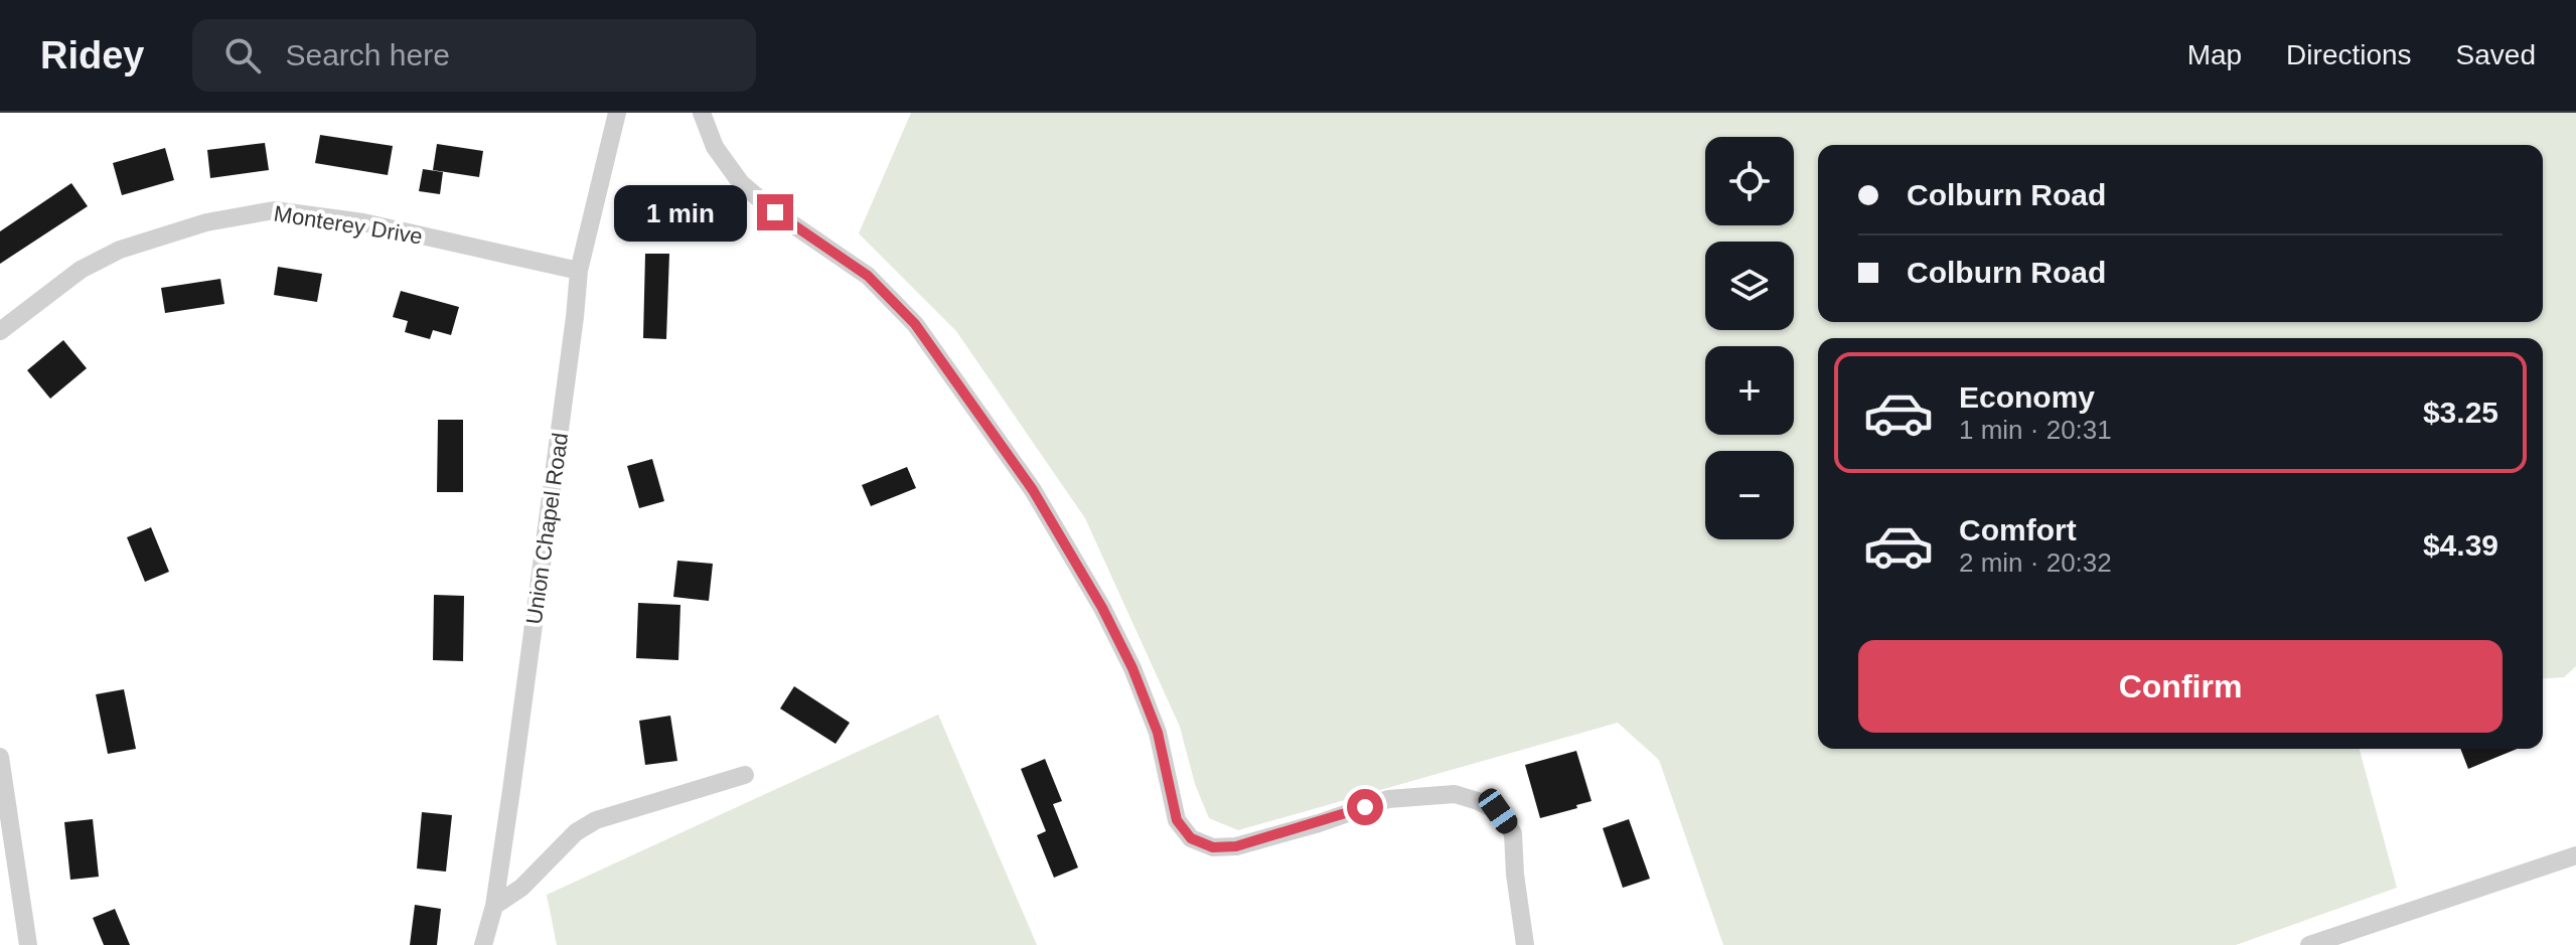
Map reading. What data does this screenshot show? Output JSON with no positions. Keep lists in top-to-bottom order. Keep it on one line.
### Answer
{"streets":{"street":["Monterey Drive","Union Chapel Road"]},"crossings":[["Monterey Drive","Union Chapel Road"]],"page":{"header":"Ridey","search":"Search here","nav":["Map","Directions","Saved"],"map_buttons":["+","−"],"banner":["Colburn Road","Colburn Road"],"bubble":"1 min","list":[{"name":"Economy","note":"1 min · 20:31","value":"$3.25"},{"name":"Comfort","note":"2 min · 20:32","value":"$4.39"}],"buttons":"Confirm"}}
